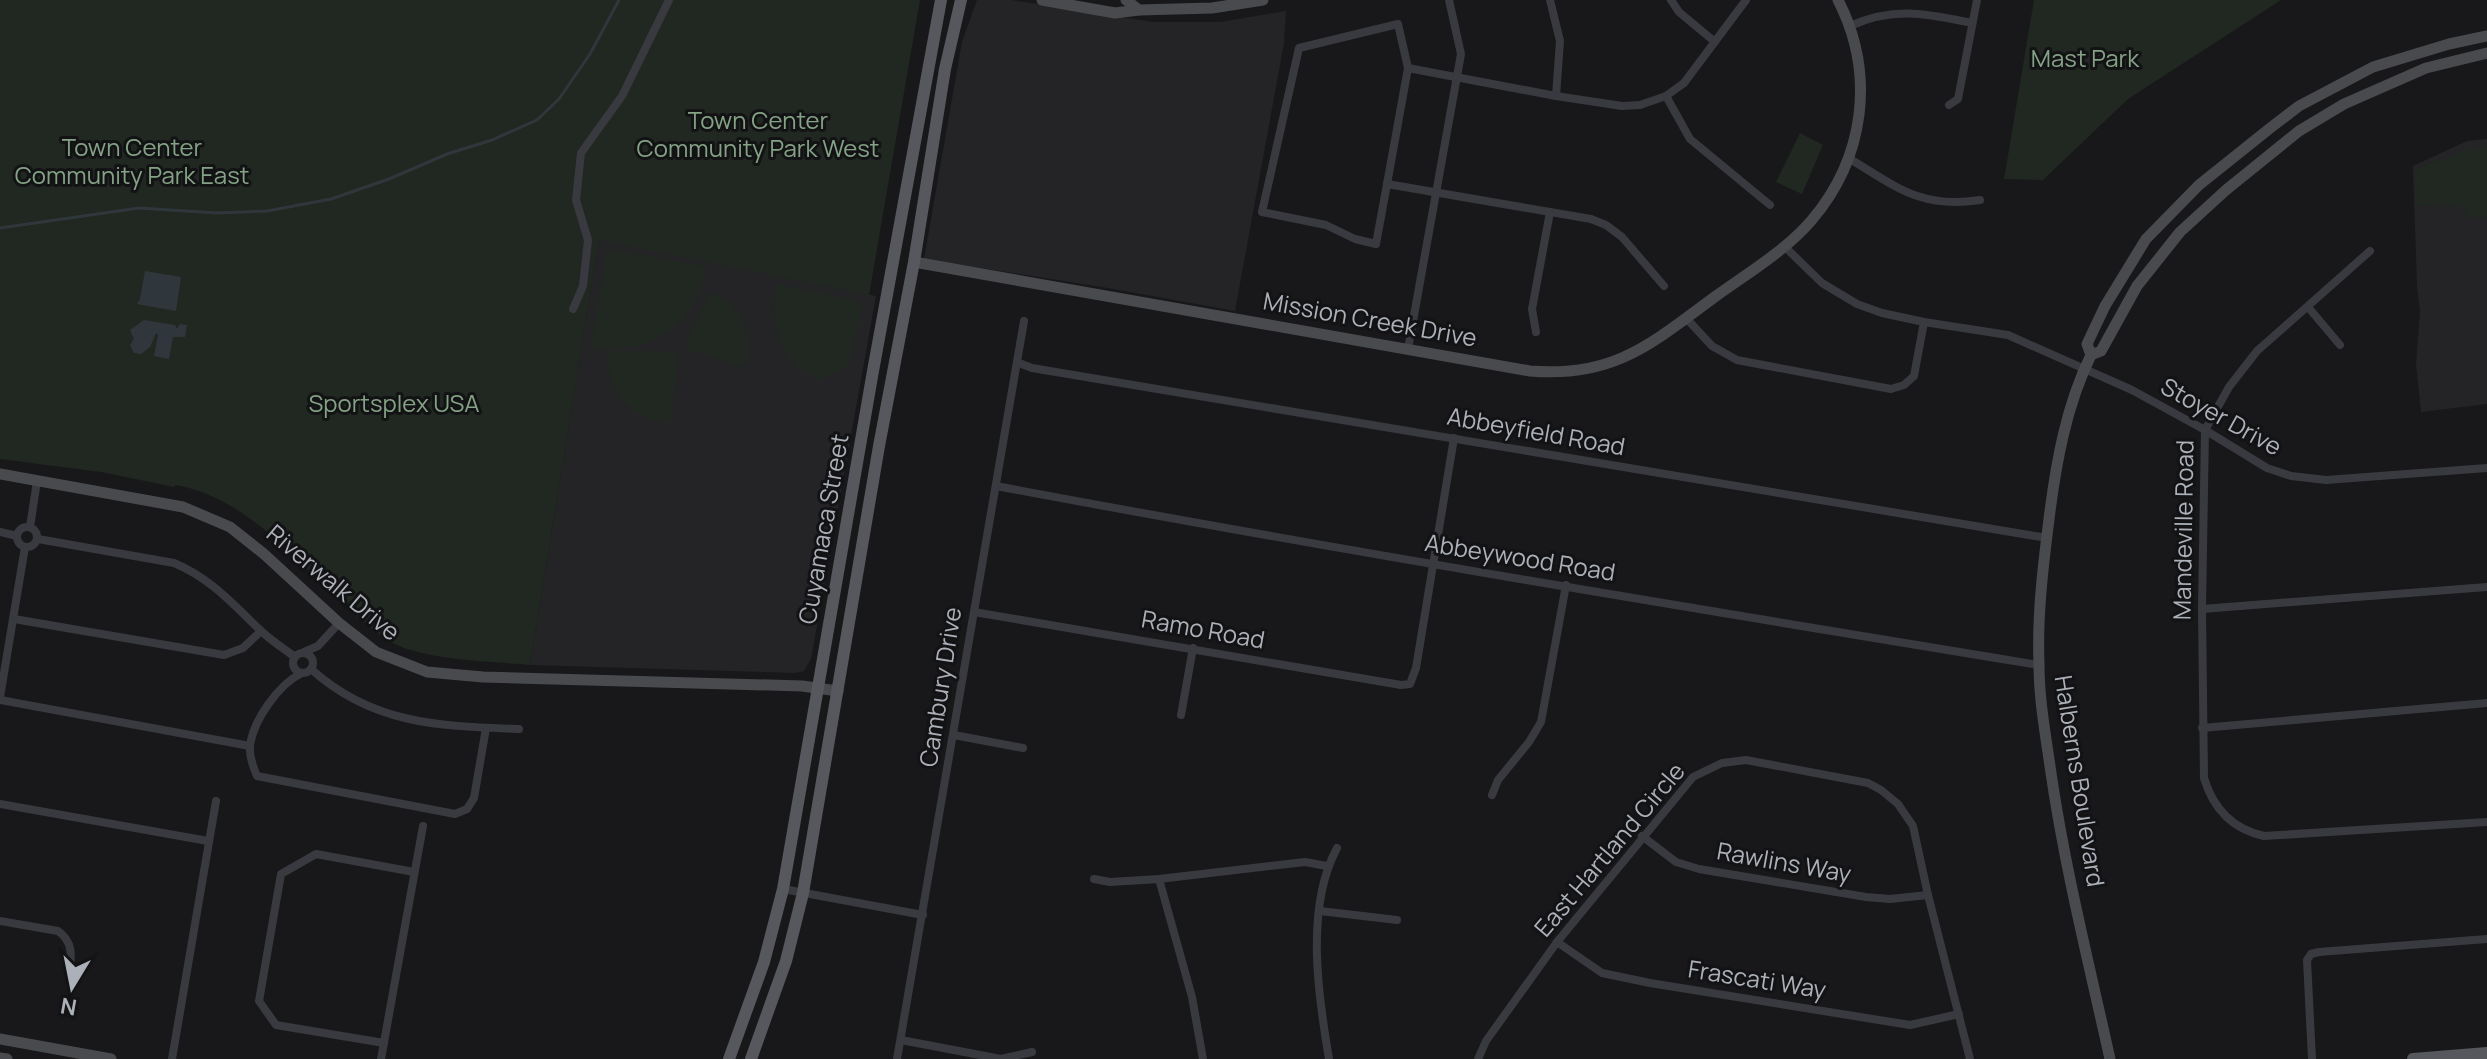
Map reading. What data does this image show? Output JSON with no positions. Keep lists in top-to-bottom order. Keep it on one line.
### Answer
{"streets":{"main road":["Cuyamaca Street"],"street":["Mission Creek Drive","Stoyer Drive","Abbeyfield Road","Mandeville Road","Abbeywood Road","Riverwalk Drive","Ramo Road","Cambury Drive","Halberns Boulevard","East Hartland Circle","Rawlins Way","Frascati Way"]},"crossings":[["Mission Creek Drive","Stoyer Drive"],["Mission Creek Drive","Cuyamaca Street"],["Stoyer Drive","Mandeville Road"],["Stoyer Drive","Halberns Boulevard"],["Abbeyfield Road","Cambury Drive"],["Abbeyfield Road","Halberns Boulevard"],["Cuyamaca Street","Riverwalk Drive"],["Abbeywood Road","Ramo Road"],["Abbeywood Road","Cambury Drive"],["Abbeywood Road","Halberns Boulevard"],["Ramo Road","Cambury Drive"],["East Hartland Circle","Rawlins Way"],["East Hartland Circle","Frascati Way"]],"parks":["Mast Park","Town Center Community Park West","Town Center Community Park East","Sportsplex USA"],"north":"bottom"}
